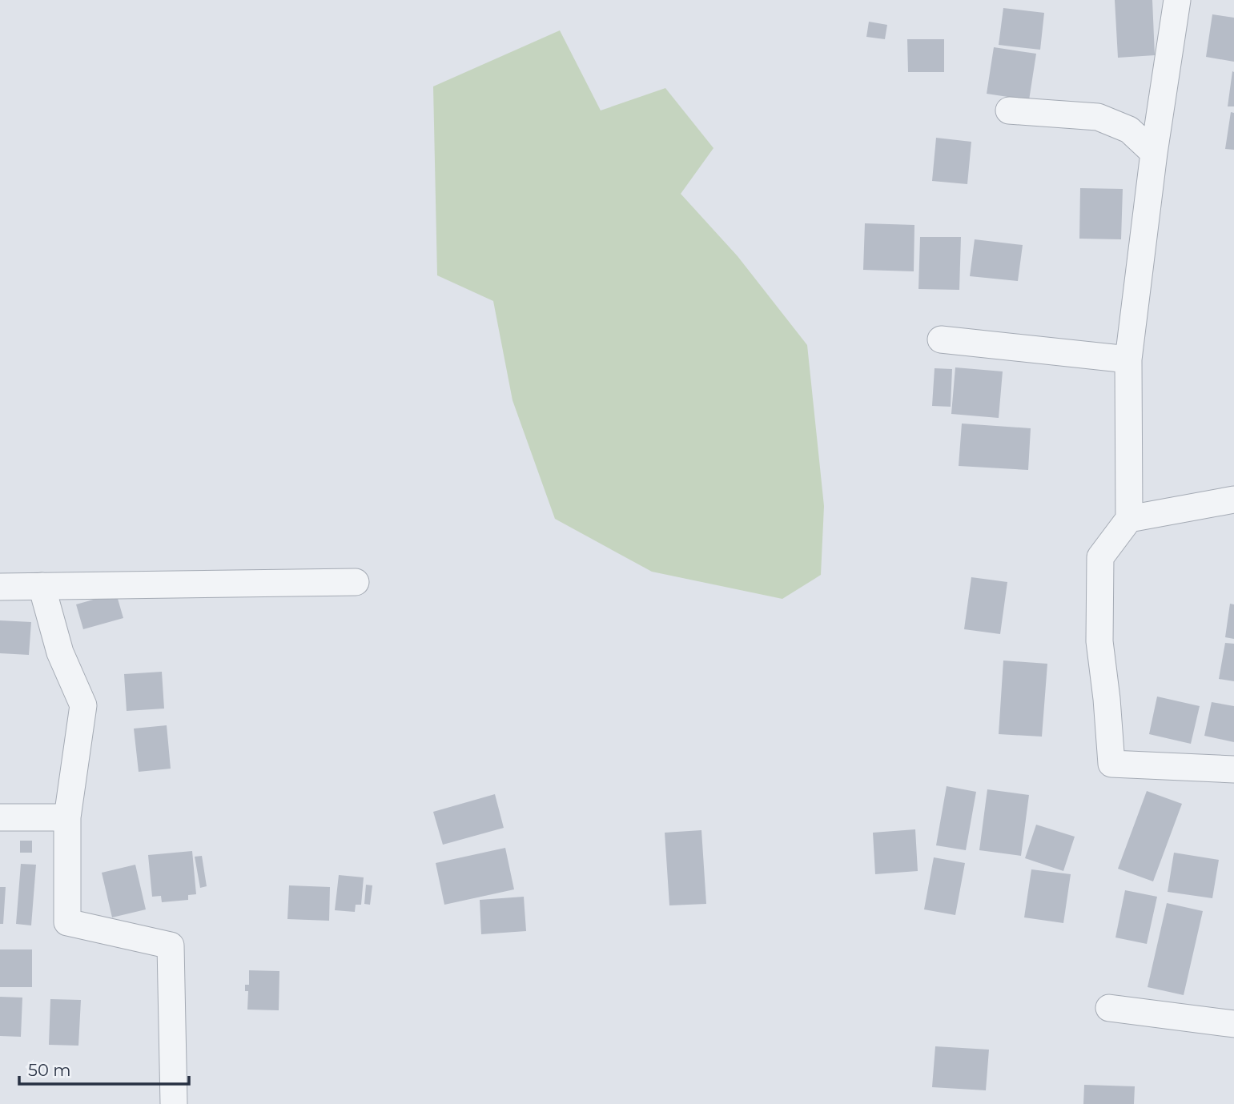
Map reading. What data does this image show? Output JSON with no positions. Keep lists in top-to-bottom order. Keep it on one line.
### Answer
{"scale_bar":"50 m"}
